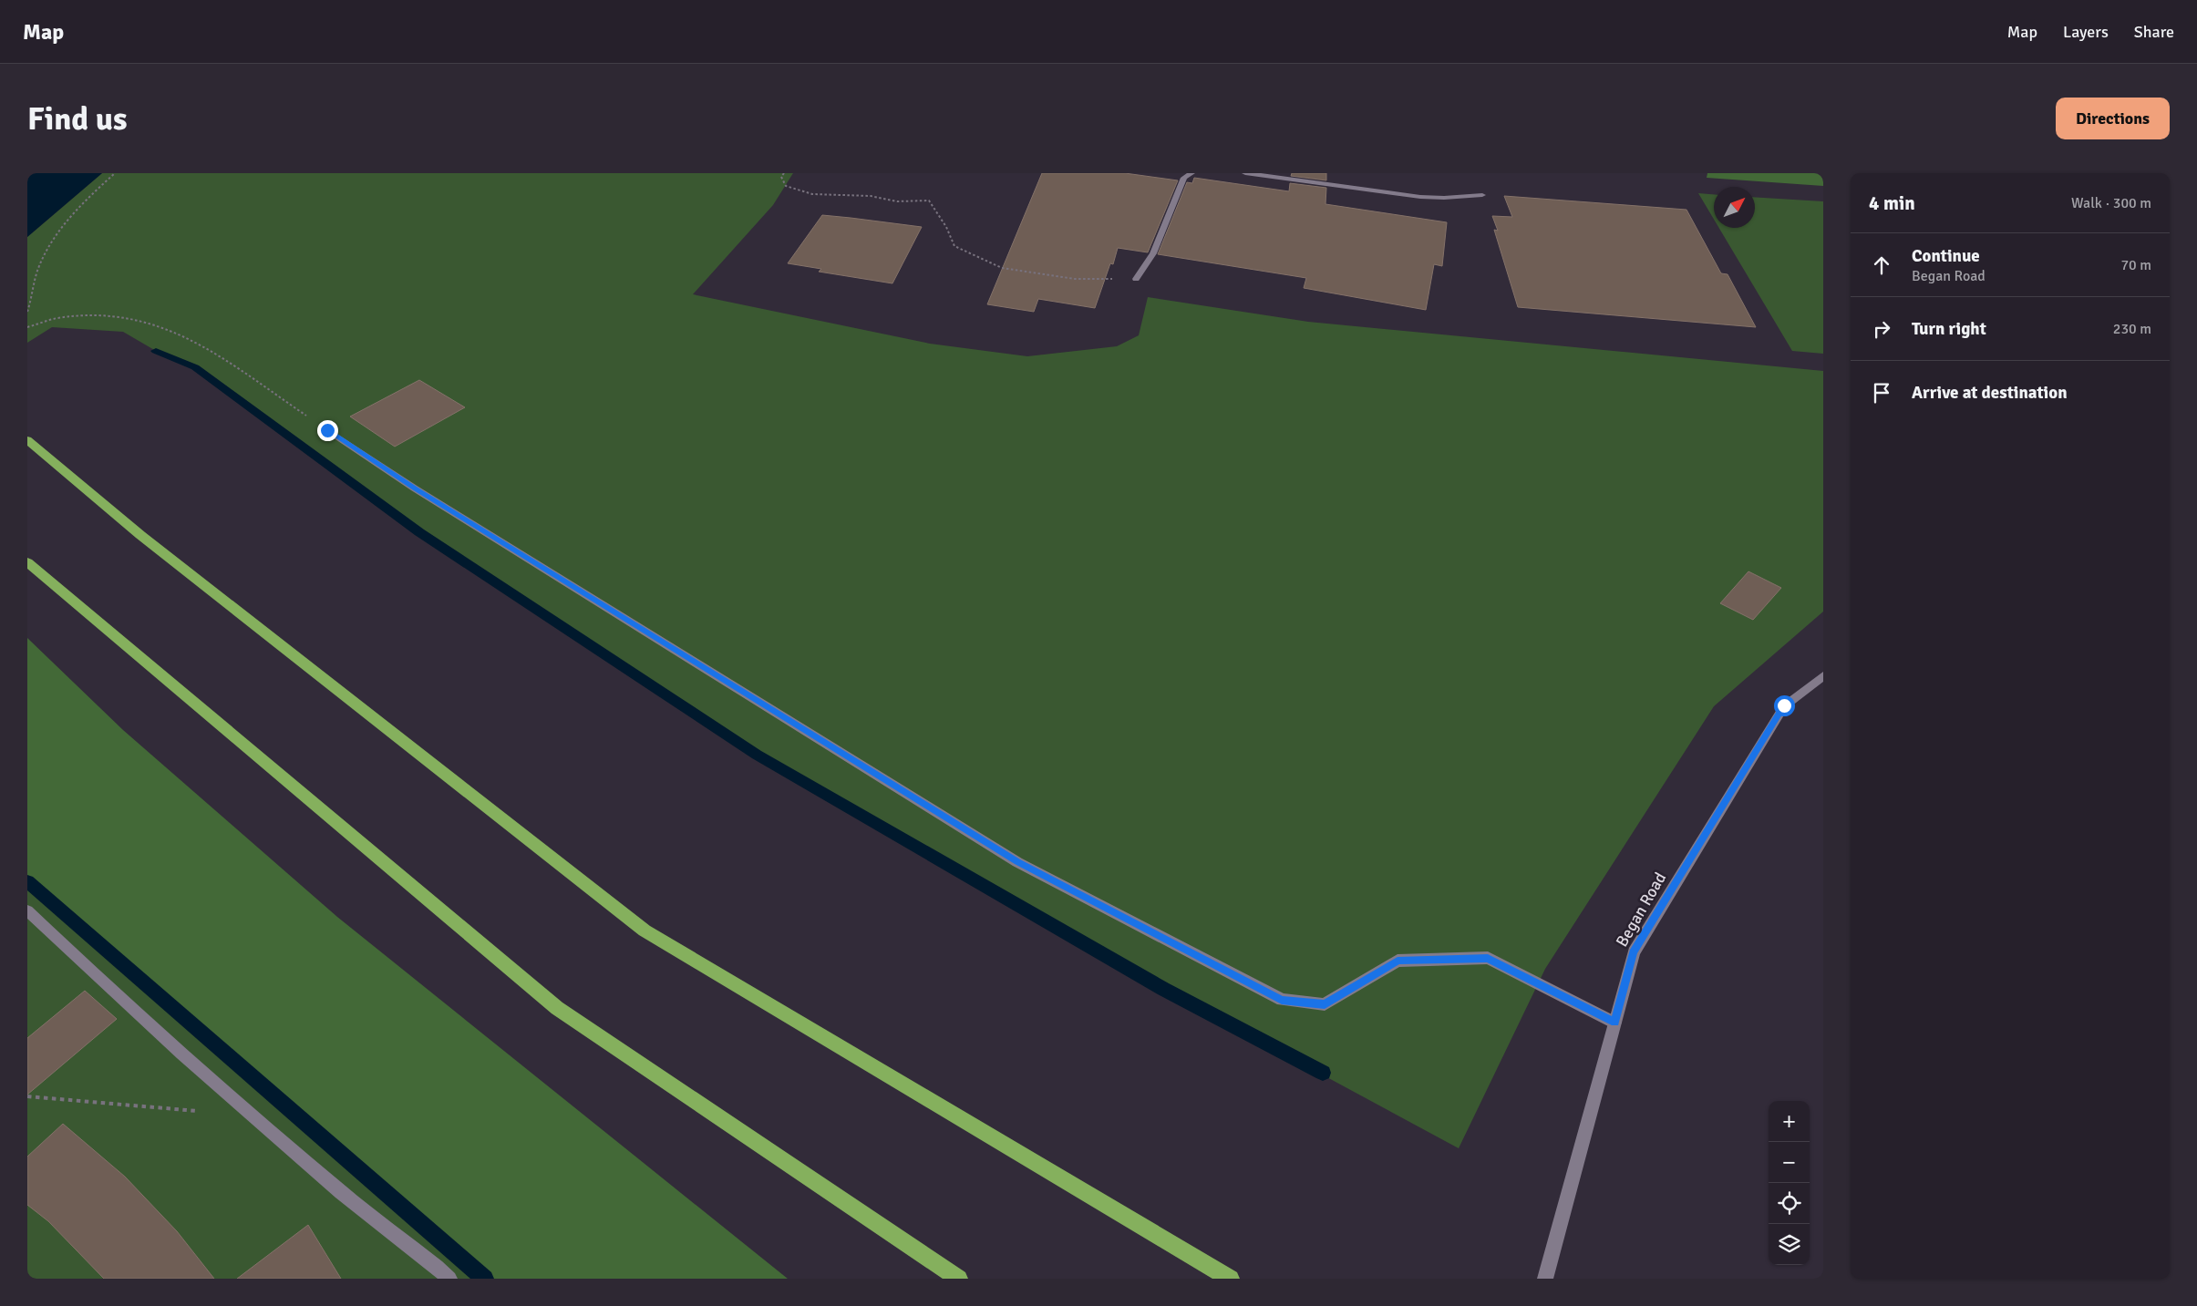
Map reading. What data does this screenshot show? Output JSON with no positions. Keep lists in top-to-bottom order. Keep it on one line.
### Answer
{"streets":{"street":["Began Road"]},"north":"top right","page":{"header":"Map","nav":["Map","Layers","Share"],"buttons":"Directions","title":"Find us","heading":["4 min","Walk · 300 m"],"list":[["Continue","Began Road","70 m"],["Turn right","230 m"],"Arrive at destination"],"map_buttons":["+","−"]}}
